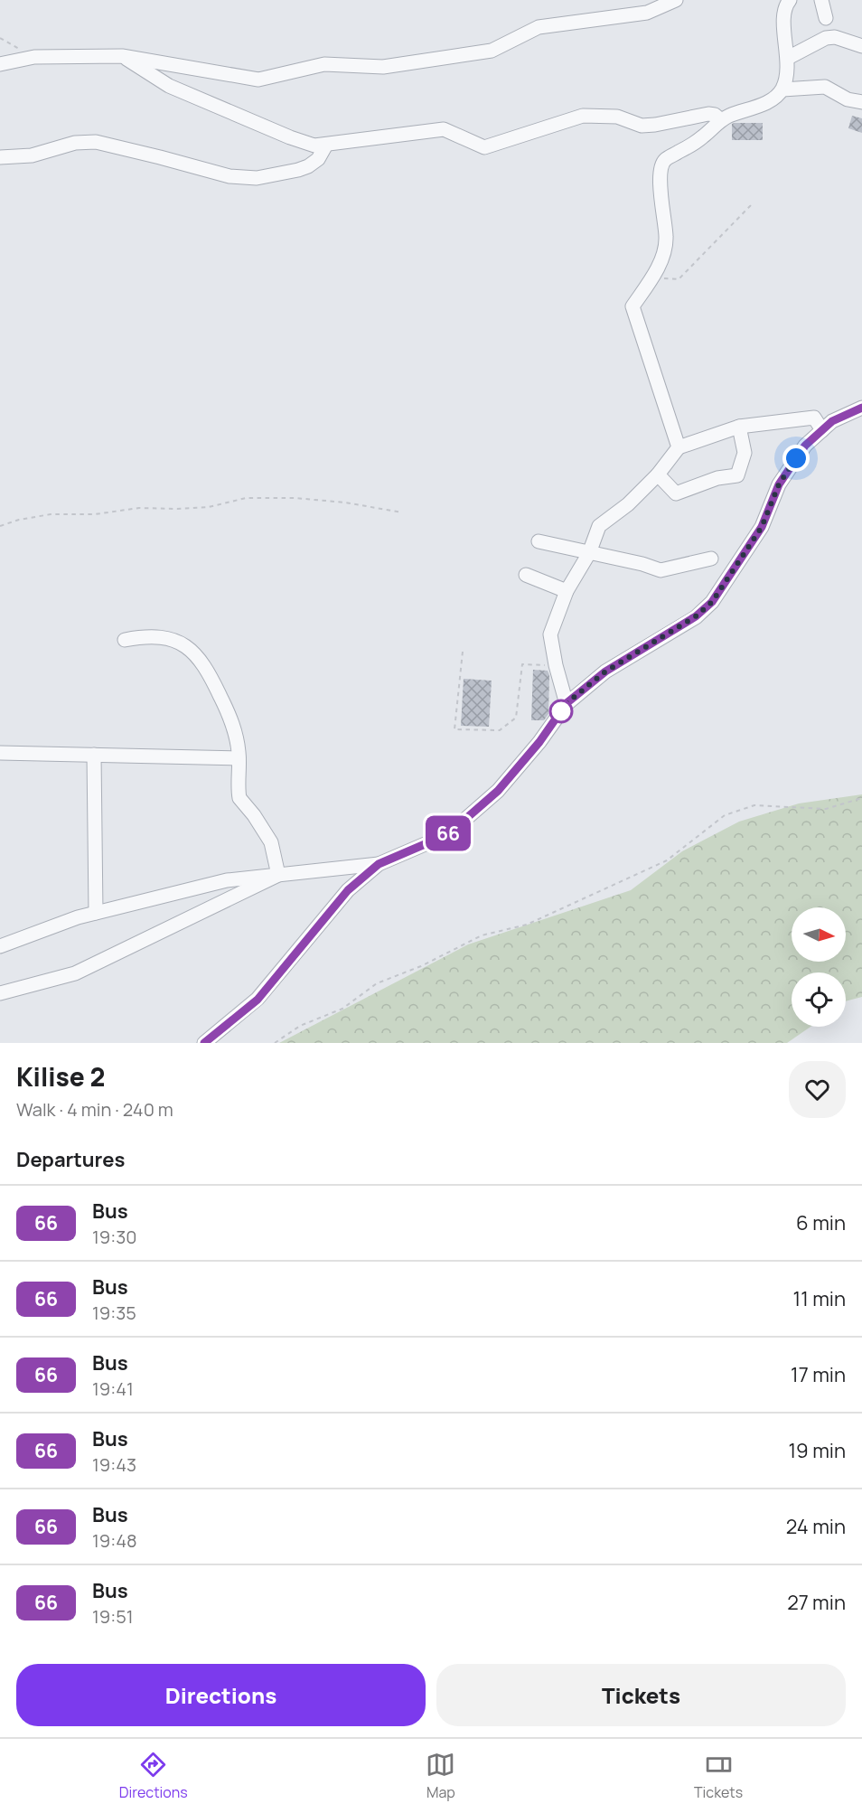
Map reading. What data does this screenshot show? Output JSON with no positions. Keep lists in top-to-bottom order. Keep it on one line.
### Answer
{"lines":["bus line 66"],"north":"right","page":{"on_map":"66","heading":[["Kilise 2","Walk · 4 min · 240 m"],"Departures"],"list":[{"mark":"66","name":"Bus","note":"19:30","value":"6 min"},{"mark":"66","name":"Bus","note":"19:35","value":"11 min"},{"mark":"66","name":"Bus","note":"19:41","value":"17 min"},{"mark":"66","name":"Bus","note":"19:43","value":"19 min"},{"mark":"66","name":"Bus","note":"19:48","value":"24 min"},{"mark":"66","name":"Bus","note":"19:51","value":"27 min"}],"buttons":["Directions","Tickets"],"tabs":["Directions","Map","Tickets"]}}
